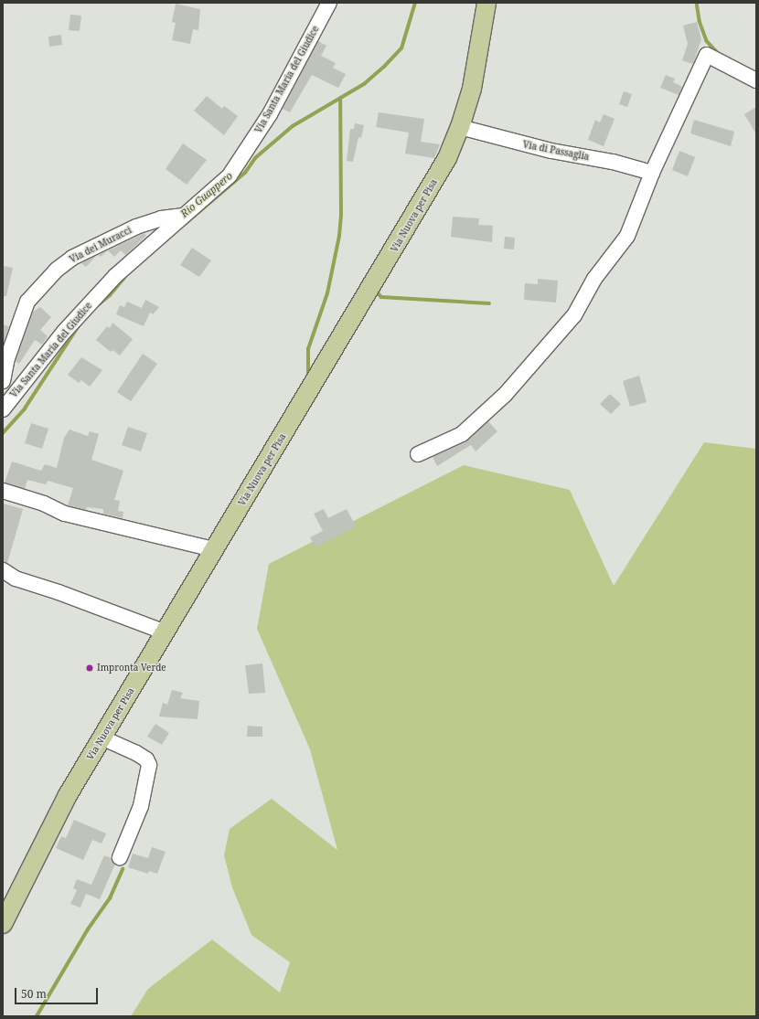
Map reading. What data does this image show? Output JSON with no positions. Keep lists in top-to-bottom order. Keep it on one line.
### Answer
{"streets":{"main road":["Via Nuova per Pisa"],"street":["Via Santa Maria del Giudice","Via di Passaglia","Via dei Muracci"]},"crossings":[["Via Santa Maria del Giudice","Via dei Muracci"],["Via di Passaglia","Via Nuova per Pisa"]],"water":["Rio Guappero"],"places":["Impronta Verde"],"scale_bar":"50 m"}
